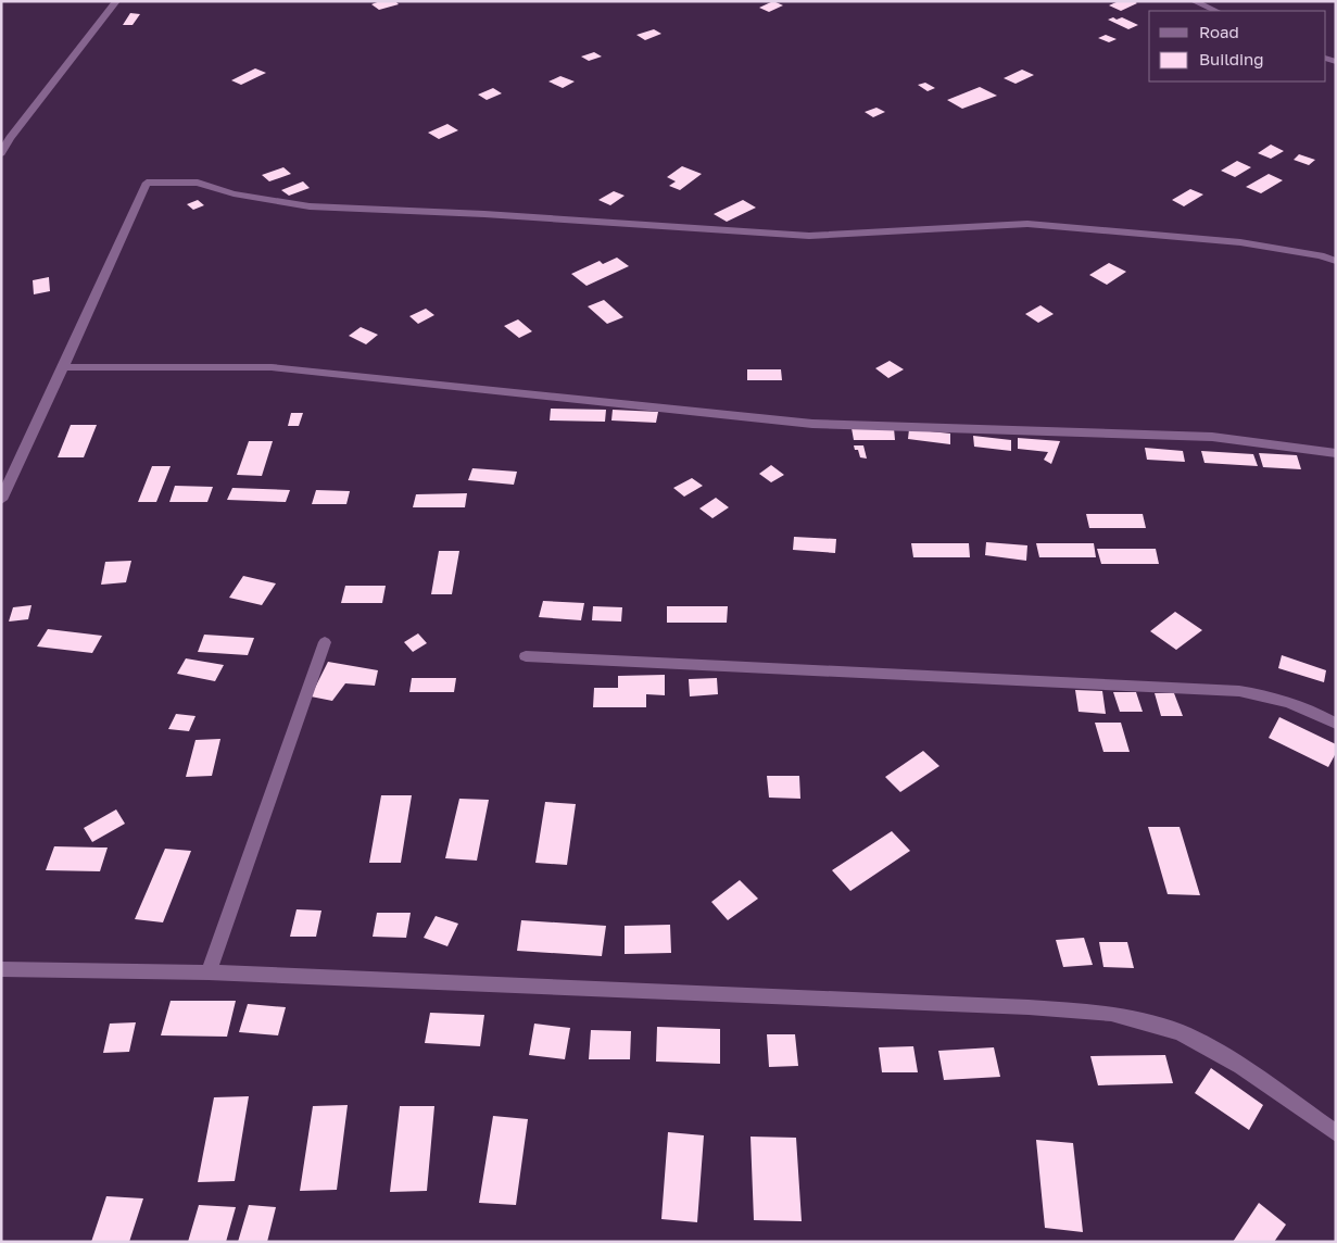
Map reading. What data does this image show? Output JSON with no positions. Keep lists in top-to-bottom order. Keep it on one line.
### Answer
{"legend":["Road","Building"]}
